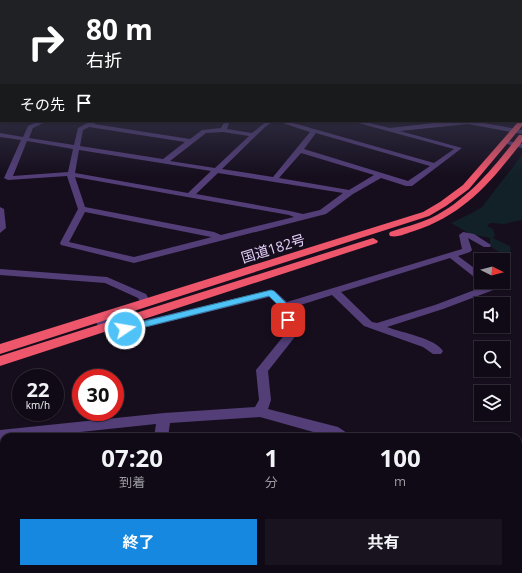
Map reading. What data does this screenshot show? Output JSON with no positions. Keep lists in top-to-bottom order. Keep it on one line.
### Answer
{"streets":{"highway":["国道182号"]},"north":"right","page":{"turn":["80 m","右折"],"then":"その先","speed":"22 km/h","limit":"30","eta":["07:20","到着","1","分","100","m"],"buttons":["終了","共有"]}}
